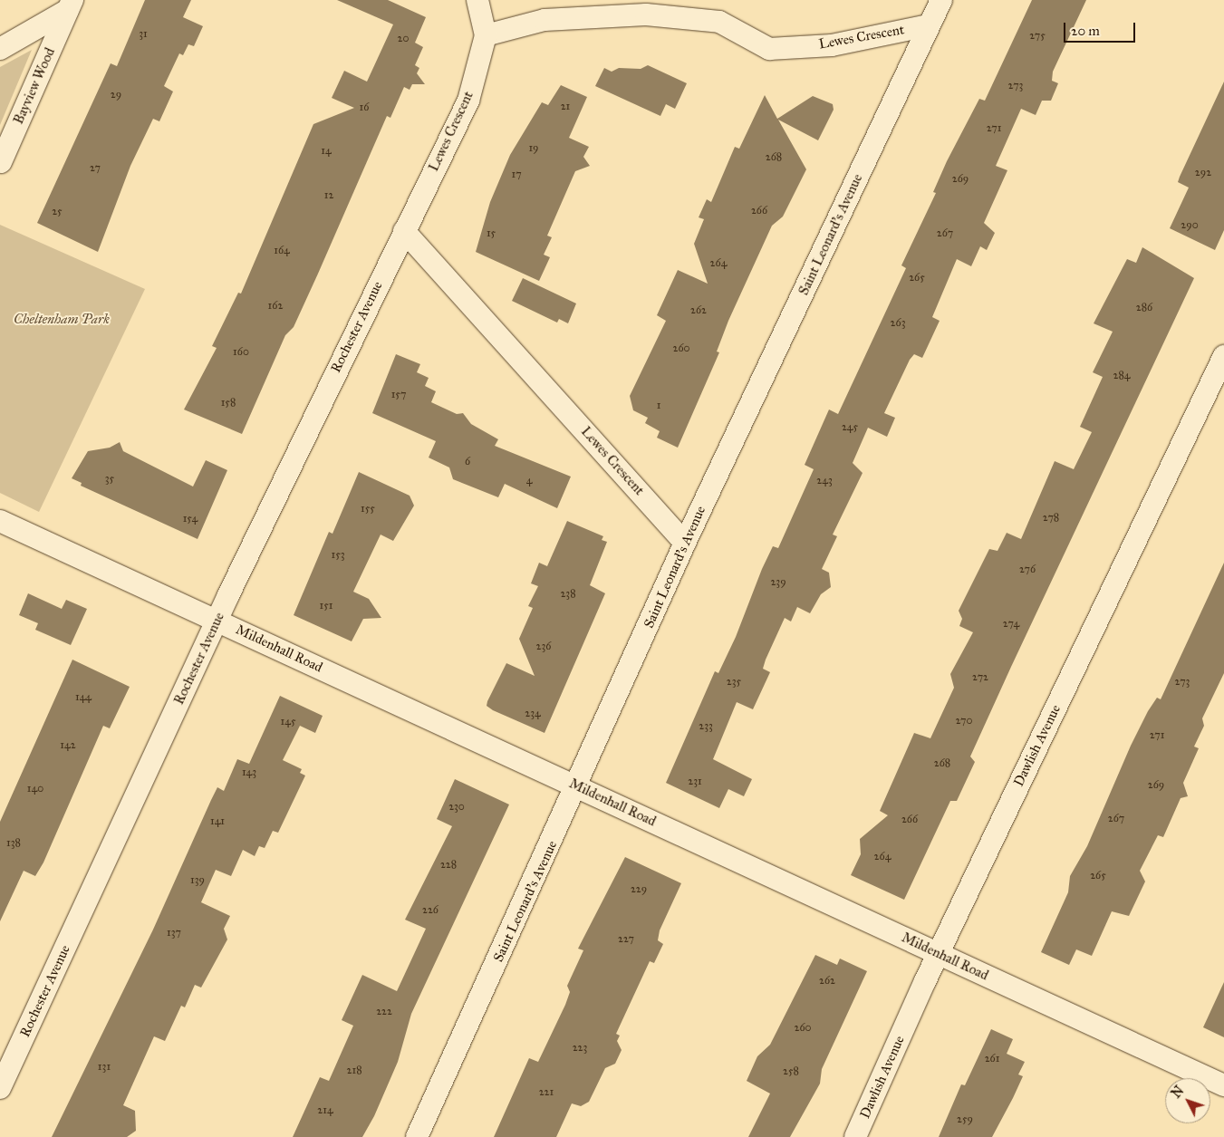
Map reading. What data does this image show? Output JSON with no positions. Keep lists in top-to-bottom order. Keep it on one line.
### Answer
{"streets":{"street":["Lewes Crescent","Bayview Wood","Saint Leonard's Avenue","Rochester Avenue","Mildenhall Road","Dawlish Avenue"]},"crossings":[["Lewes Crescent","Saint Leonard's Avenue"],["Lewes Crescent","Rochester Avenue"],["Saint Leonard's Avenue","Mildenhall Road"],["Rochester Avenue","Mildenhall Road"],["Mildenhall Road","Dawlish Avenue"]],"parks":["Cheltenham Park"],"house_numbers":["31","275","20","273","29","21","16","271","19","14","268","27","292","17","269","12","266","25","290","15","267","164","264","265","162","286","262","263","260","160","284","157","158","1","245","6","35","4","243","155","278","154","153","276","239","238","151","274","236","272","235","273","144","234","270","145","233","271","142","268","143","231","269","140","230","267","266","141","138","264","228","265","139","229","226","137","227","262","222","260","223","261","131","218","258","221","214","259"],"scale_bar":"20 m","north":"top left"}
